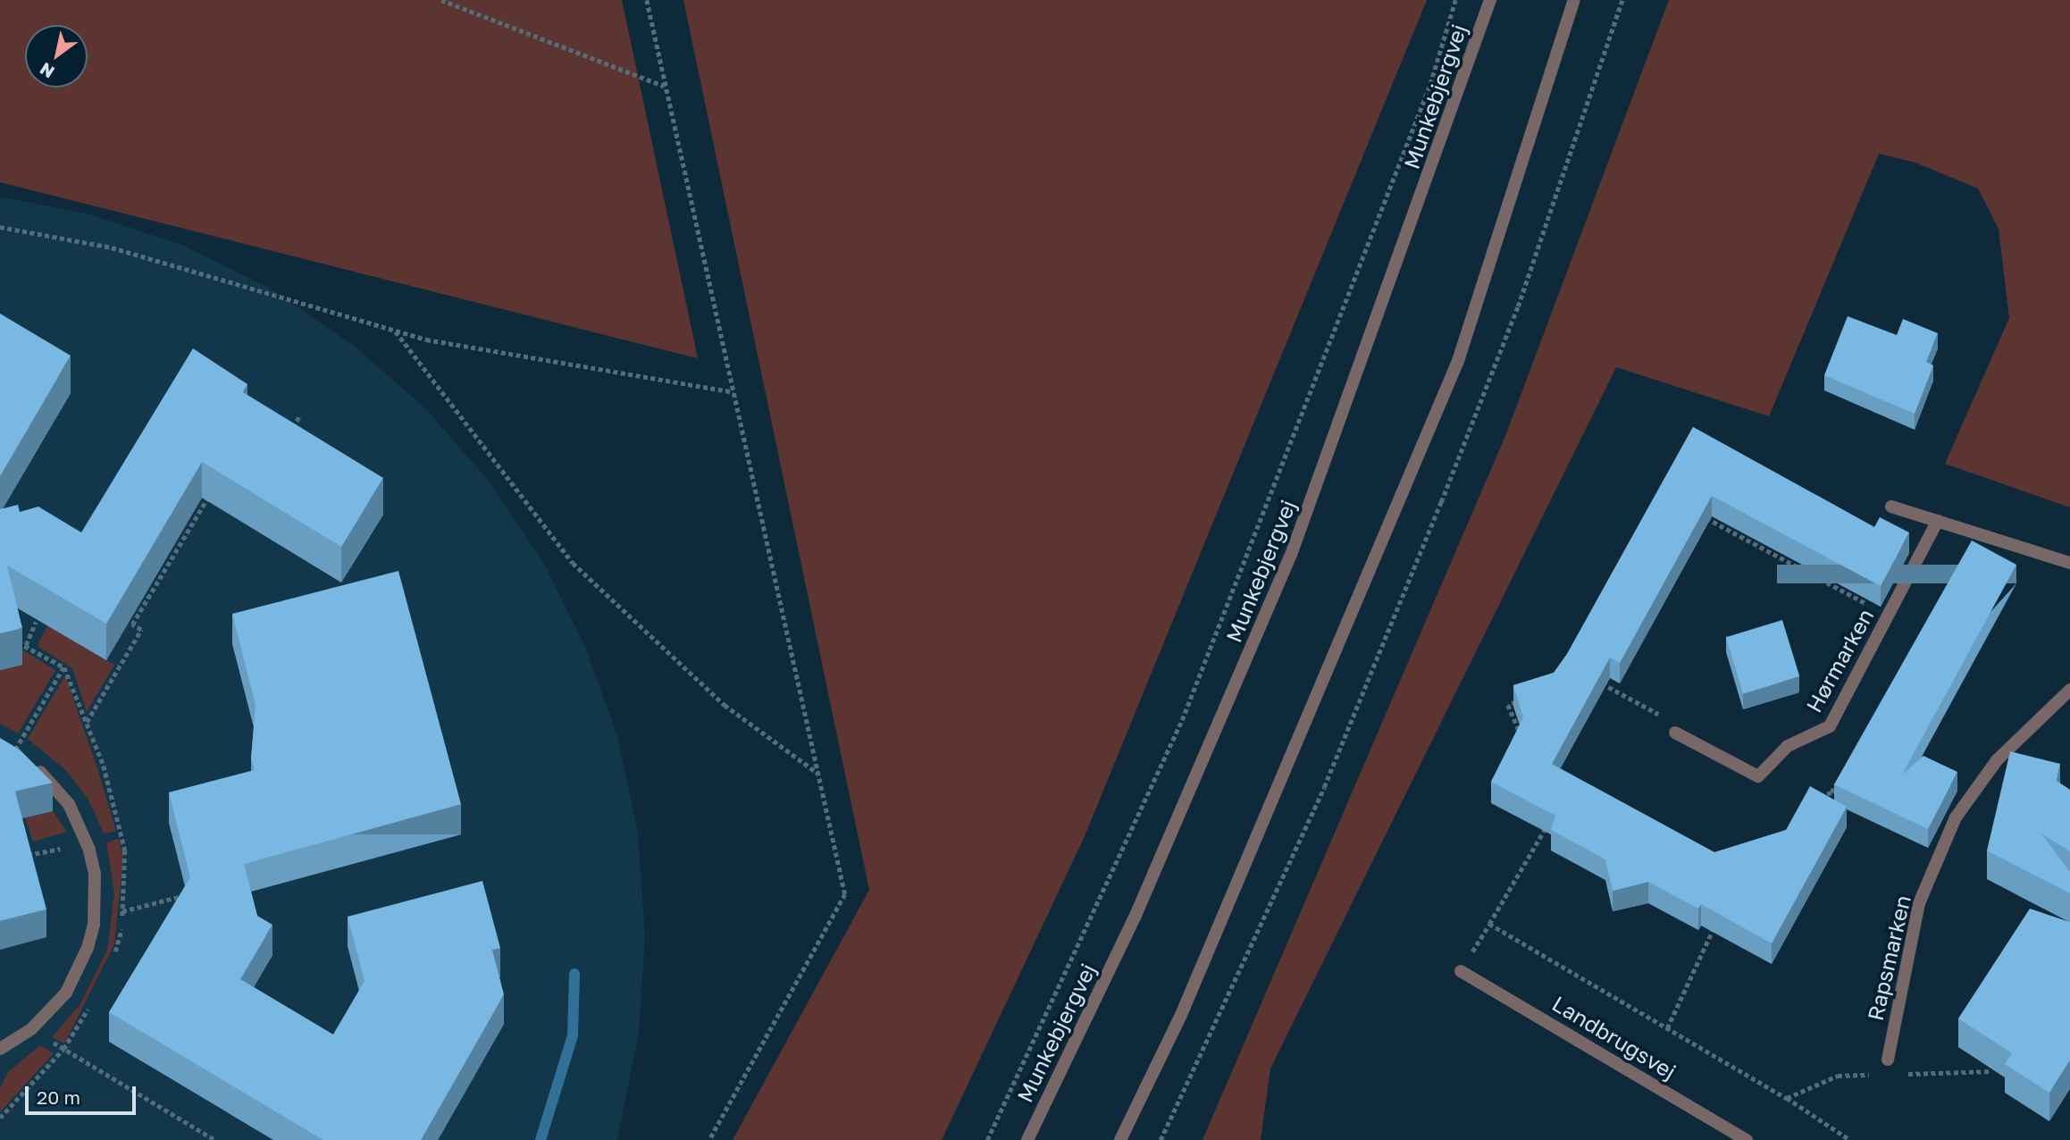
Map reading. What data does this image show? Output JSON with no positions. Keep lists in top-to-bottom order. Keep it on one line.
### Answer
{"streets":{"street":["Munkebjergvej","Hørmarken","Rapsmarken","Landbrugsvej"]},"scale_bar":"20 m","north":"bottom left"}
